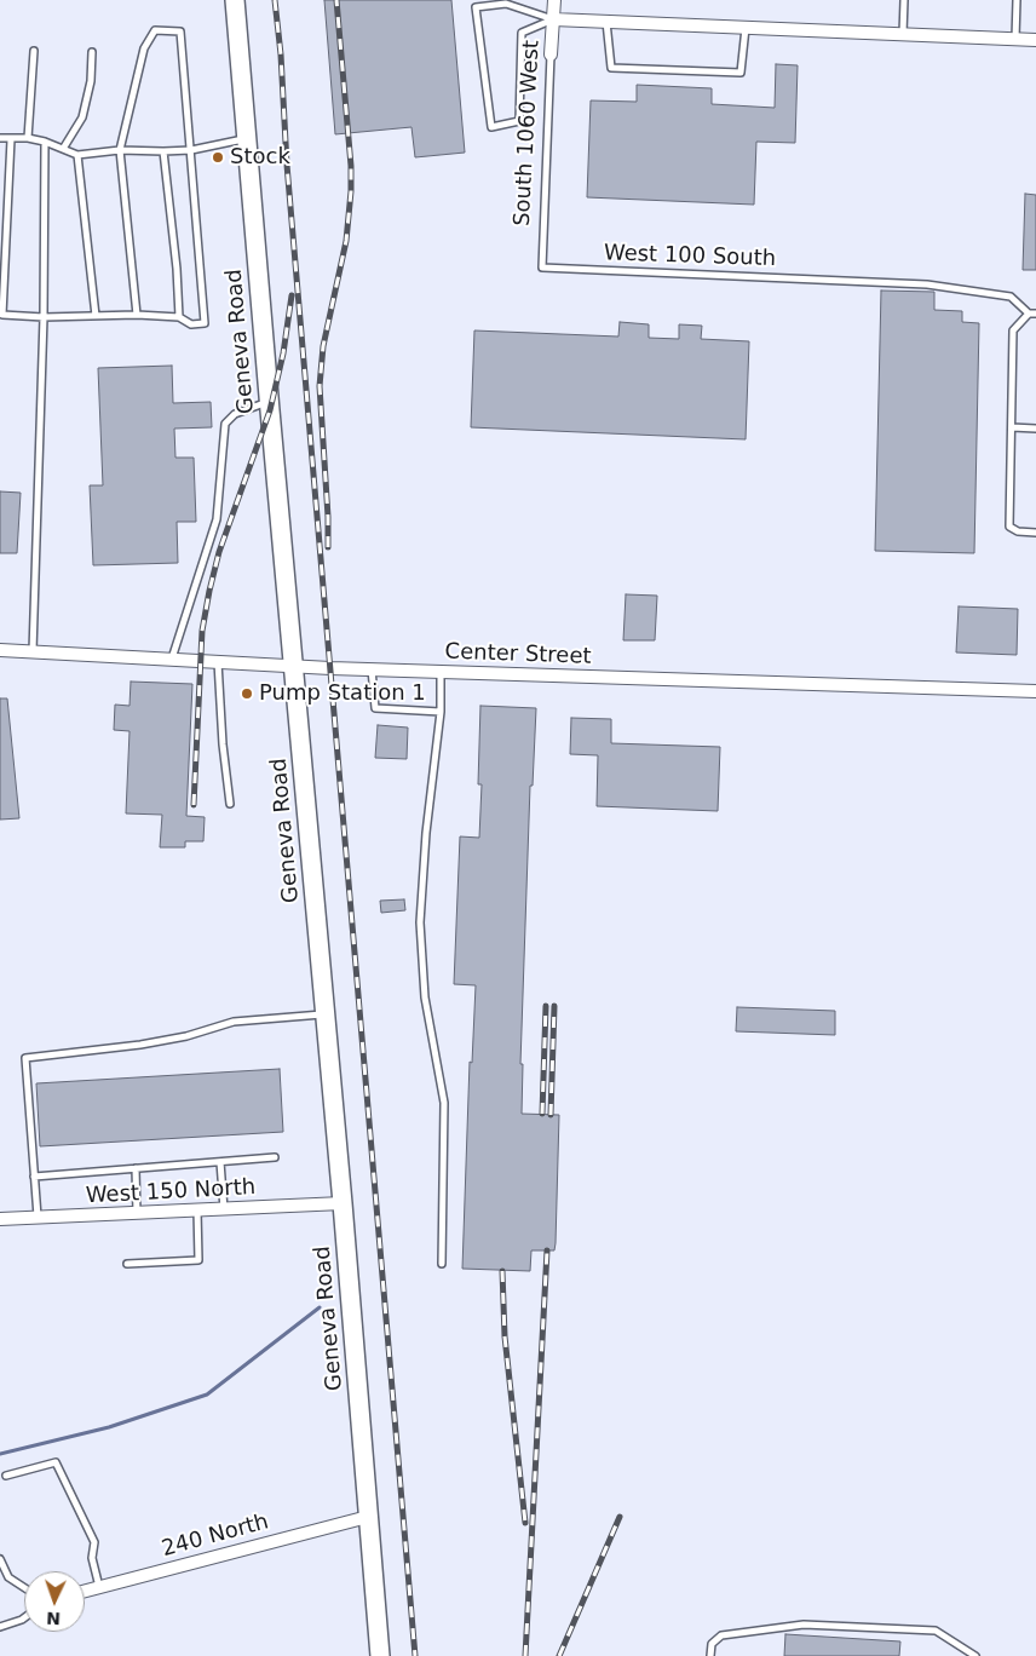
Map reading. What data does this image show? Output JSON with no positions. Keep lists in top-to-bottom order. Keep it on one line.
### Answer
{"streets":{"main road":["Geneva Road"],"street":["South 1060 West","Center Street","West 150 North","240 North"],"lane":["West 100 South"]},"crossings":[["South 1060 West","West 100 South"],["Geneva Road","Center Street"],["Geneva Road","West 150 North"],["Geneva Road","240 North"]],"places":["Stock","Pump Station 1"],"north":"bottom"}
